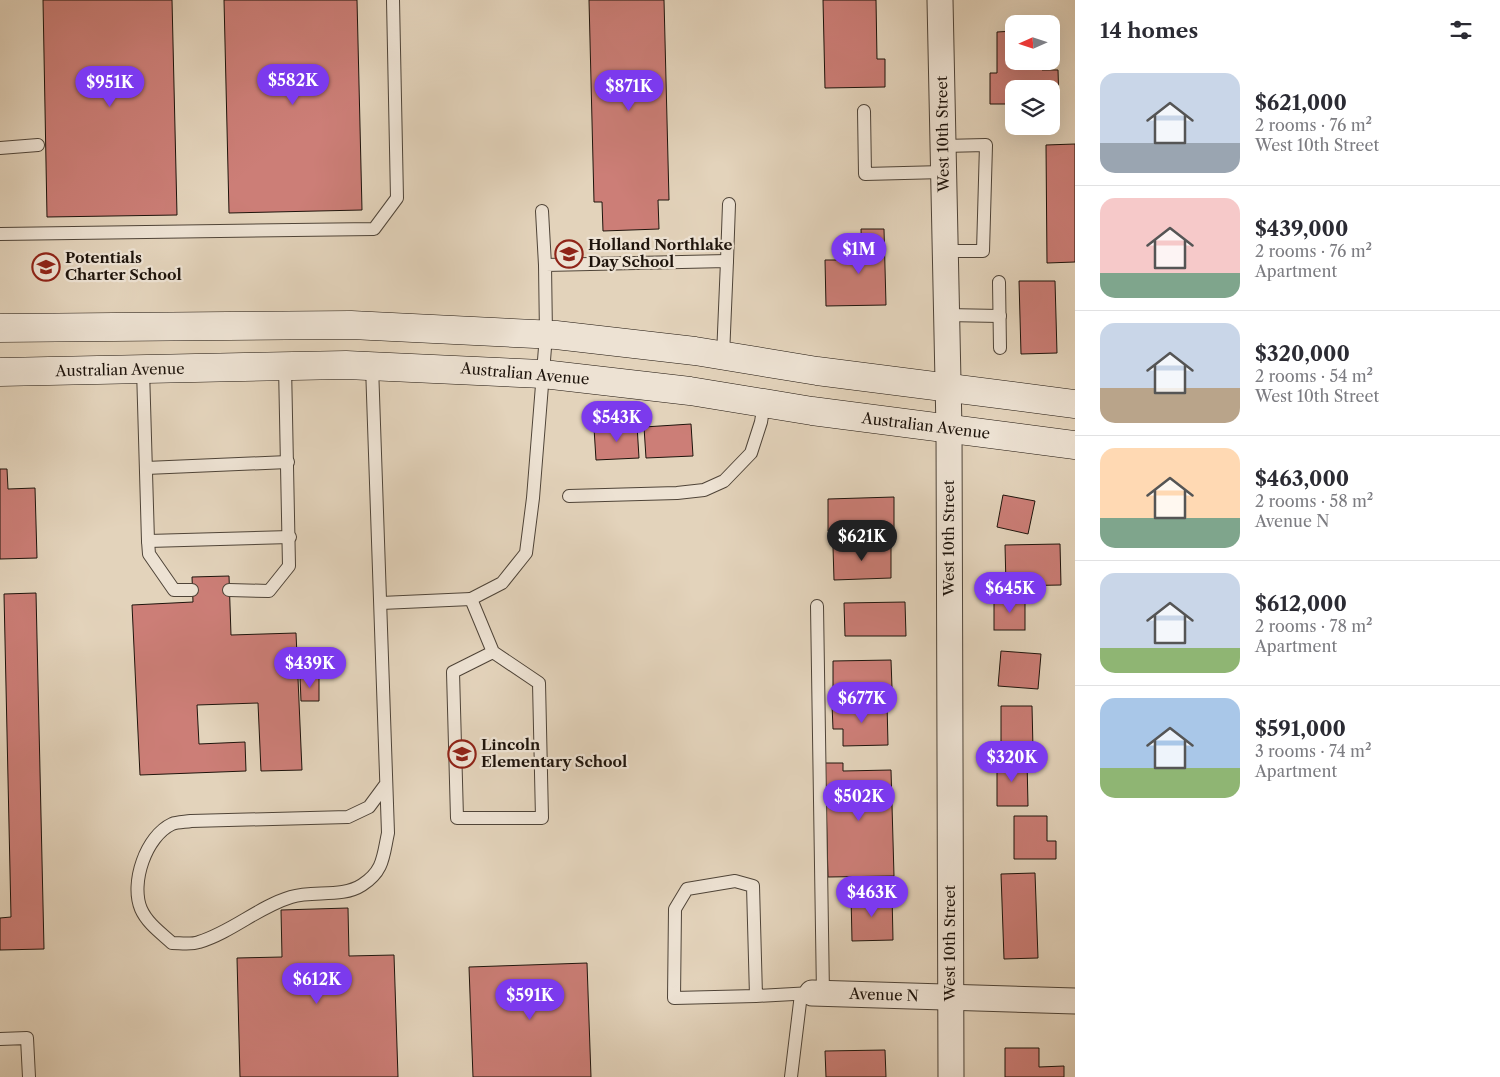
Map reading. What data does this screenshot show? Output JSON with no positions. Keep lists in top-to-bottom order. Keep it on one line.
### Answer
{"streets":{"main road":["Australian Avenue"],"street":["West 10th Street","Avenue N"]},"crossings":[["West 10th Street","Australian Avenue"],["West 10th Street","Avenue N"]],"places":{"school or university":["Holland Northlake Day School","Potentials Charter School","Lincoln Elementary School"]},"north":"left","page":{"heading":"14 homes","list":[{"name":"$621,000","note":"2 rooms · 76 m² · West 10th Street"},{"name":"$439,000","note":"2 rooms · 76 m² · Apartment"},{"name":"$320,000","note":"2 rooms · 54 m² · West 10th Street"},{"name":"$463,000","note":"2 rooms · 58 m² · Avenue N"},{"name":"$612,000","note":"2 rooms · 78 m² · Apartment"},{"name":"$591,000","note":"3 rooms · 74 m² · Apartment"}],"price":["$582K","$951K","$871K","$1M","$543K","$621K","$645K","$439K","$677K","$320K","$502K","$463K","$612K","$591K"]}}
